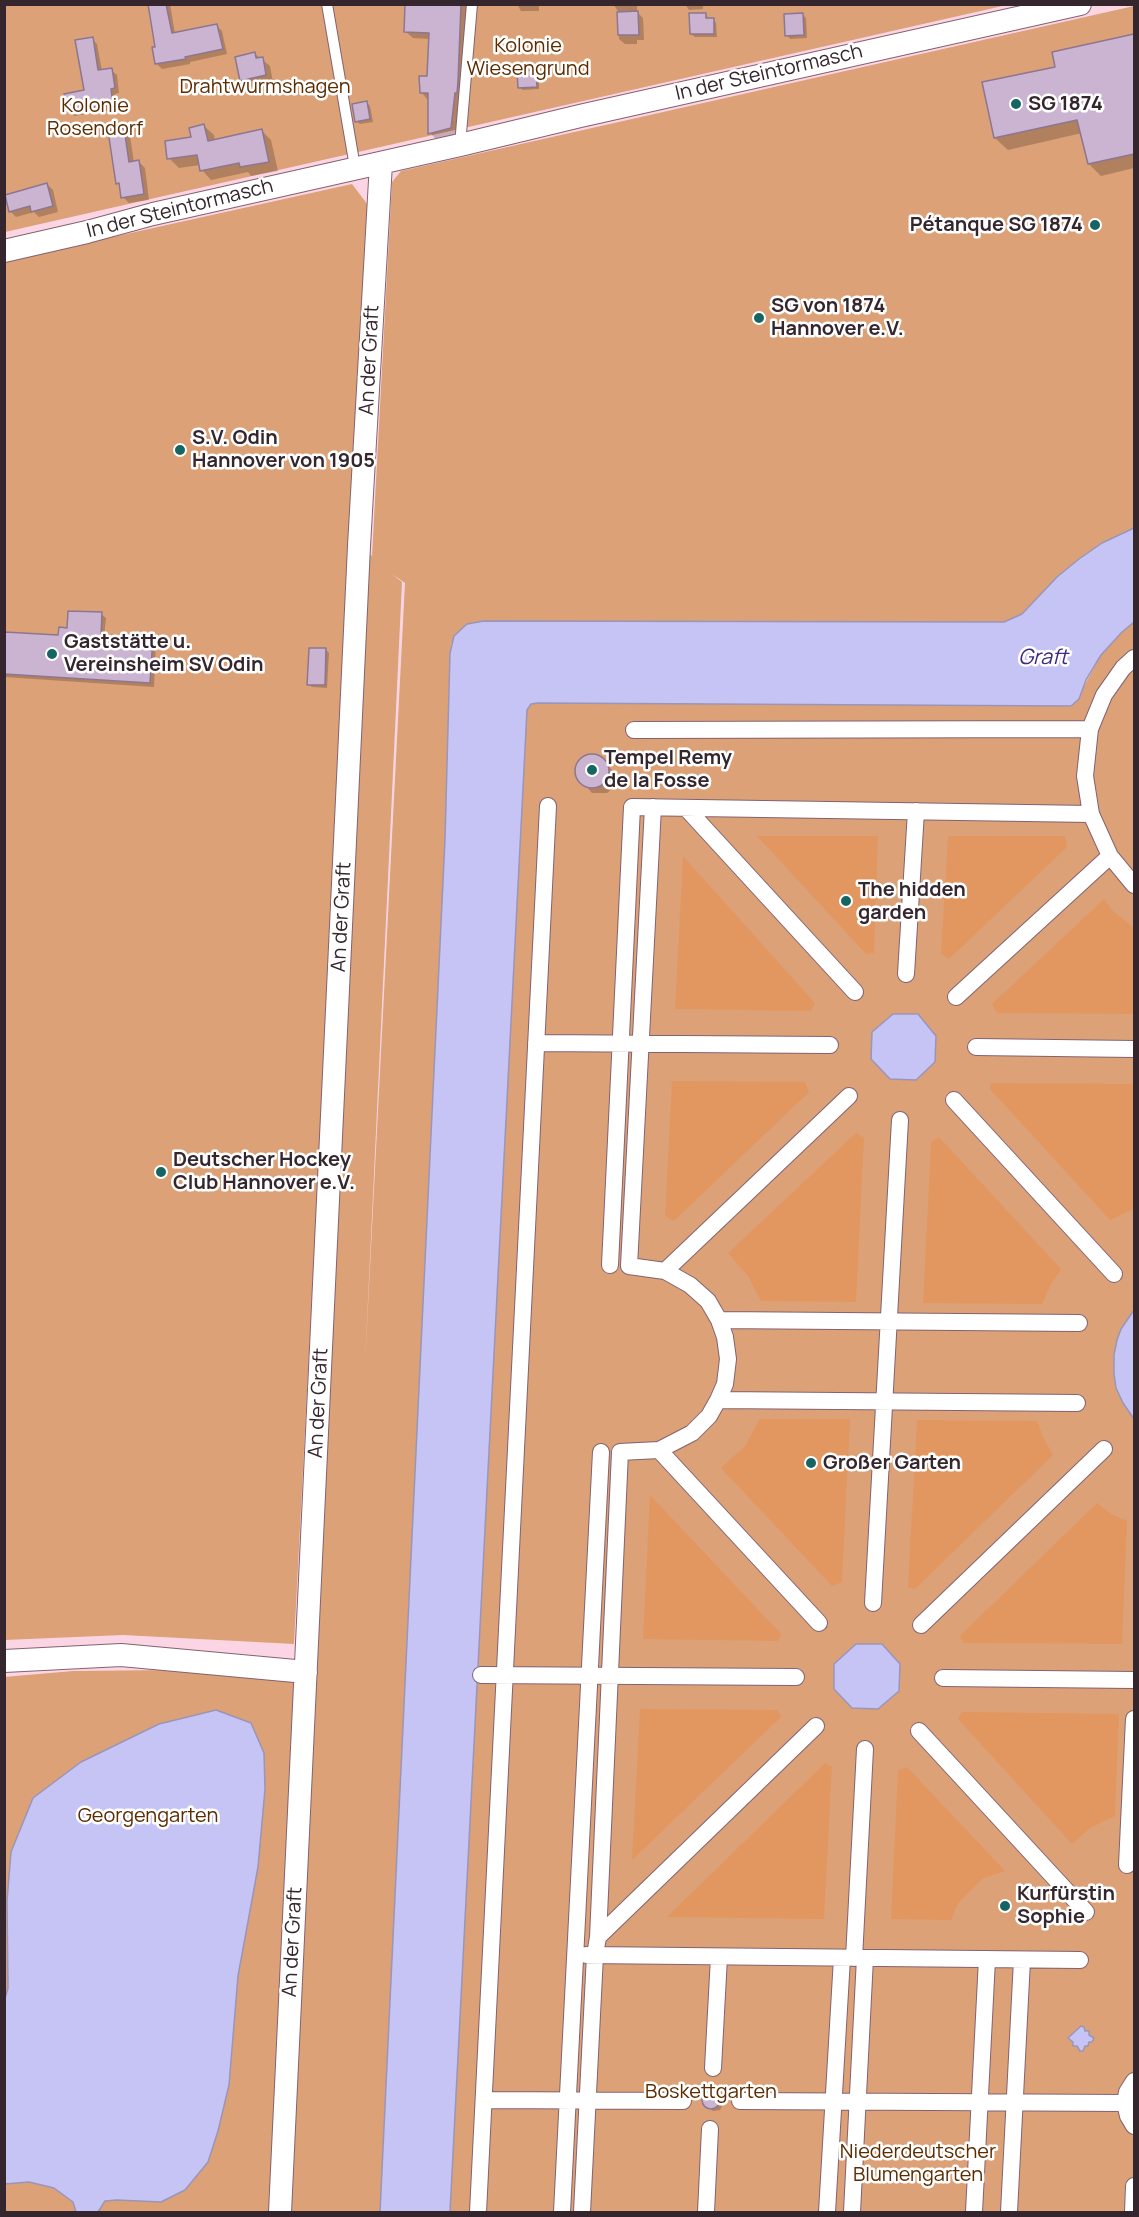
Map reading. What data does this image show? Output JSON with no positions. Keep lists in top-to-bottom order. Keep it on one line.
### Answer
{"streets":{"street":["In der Steintormasch","An der Graft"]},"crossings":[["In der Steintormasch","An der Graft"]],"water":["Graft"],"parks":["Kolonie Wiesengrund","Drahtwurmshagen","Kolonie Rosendorf","Georgengarten","Boskettgarten","Niederdeutscher Blumengarten"],"places":["SG 1874","Pétanque SG 1874","SG von 1874 Hannover e.V.","S.V. Odin Hannover von 1905","Gaststätte u. Vereinsheim SV Odin","Tempel Remy de la Fosse","The hidden garden","Deutscher Hockey Club Hannover e.V.","Großer Garten","Kurfürstin Sophie"]}
